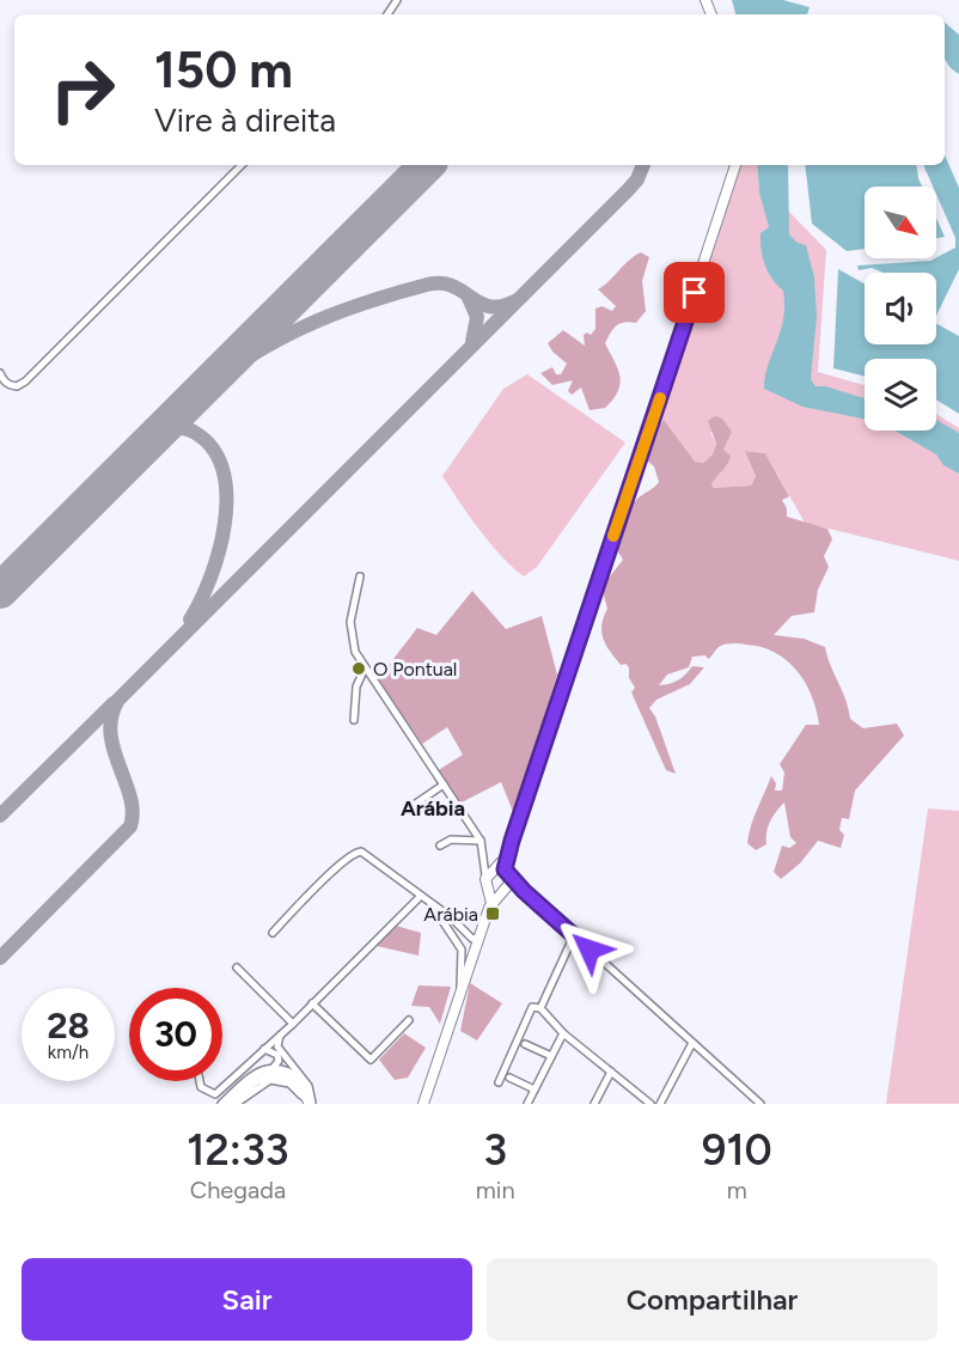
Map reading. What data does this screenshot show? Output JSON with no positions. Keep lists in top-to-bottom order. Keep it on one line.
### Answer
{"districts":["Arábia"],"places":{"other":["O Pontual"],"transit":["Arábia"]},"north":"bottom right","page":{"turn":["150 m","Vire à direita"],"speed":"28 km/h","limit":"30","eta":["12:33","Chegada","3","min","910","m"],"buttons":["Sair","Compartilhar"]}}
